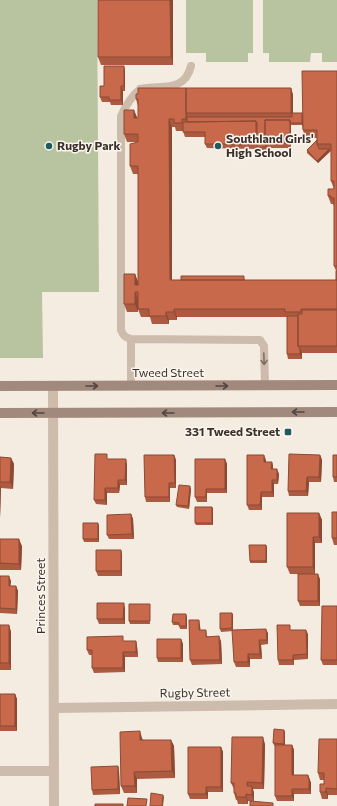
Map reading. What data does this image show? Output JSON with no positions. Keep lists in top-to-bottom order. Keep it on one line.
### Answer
{"streets":{"main road":["Tweed Street"],"street":["Princes Street","Rugby Street"]},"crossings":[["Tweed Street","Princes Street"],["Princes Street","Rugby Street"]],"places":{"other":["Rugby Park","Southland Girls' High School"],"transit":["331 Tweed Street"]}}
